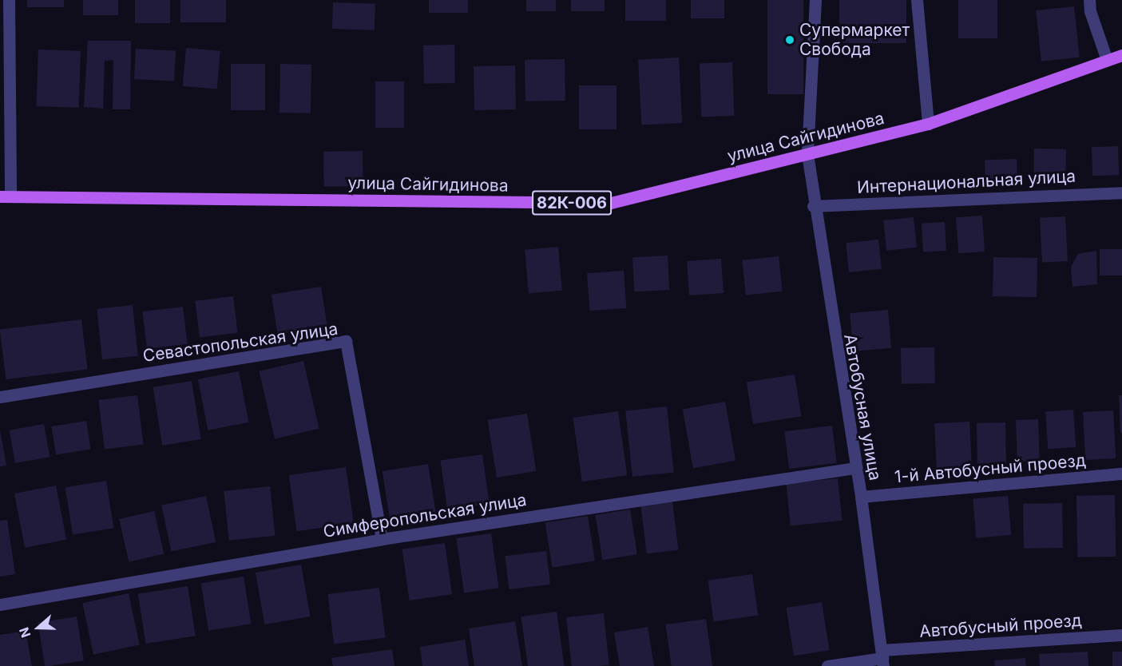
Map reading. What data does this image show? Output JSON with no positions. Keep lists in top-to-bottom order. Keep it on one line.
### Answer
{"streets":{"main road":["улица Сайгидинова","82К-006"],"street":["Интернациональная улица","Севастопольская улица","Автобусная улица","1-й Автобусный проезд","Симферопольская улица","Автобусный проезд"]},"crossings":[["улица Сайгидинова","Автобусная улица"],["Интернациональная улица","Автобусная улица"],["Севастопольская улица","Симферопольская улица"],["Автобусная улица","1-й Автобусный проезд"],["Автобусная улица","Симферопольская улица"],["Автобусная улица","Автобусный проезд"]],"places":["Супермаркет Свобода"],"north":"left"}
